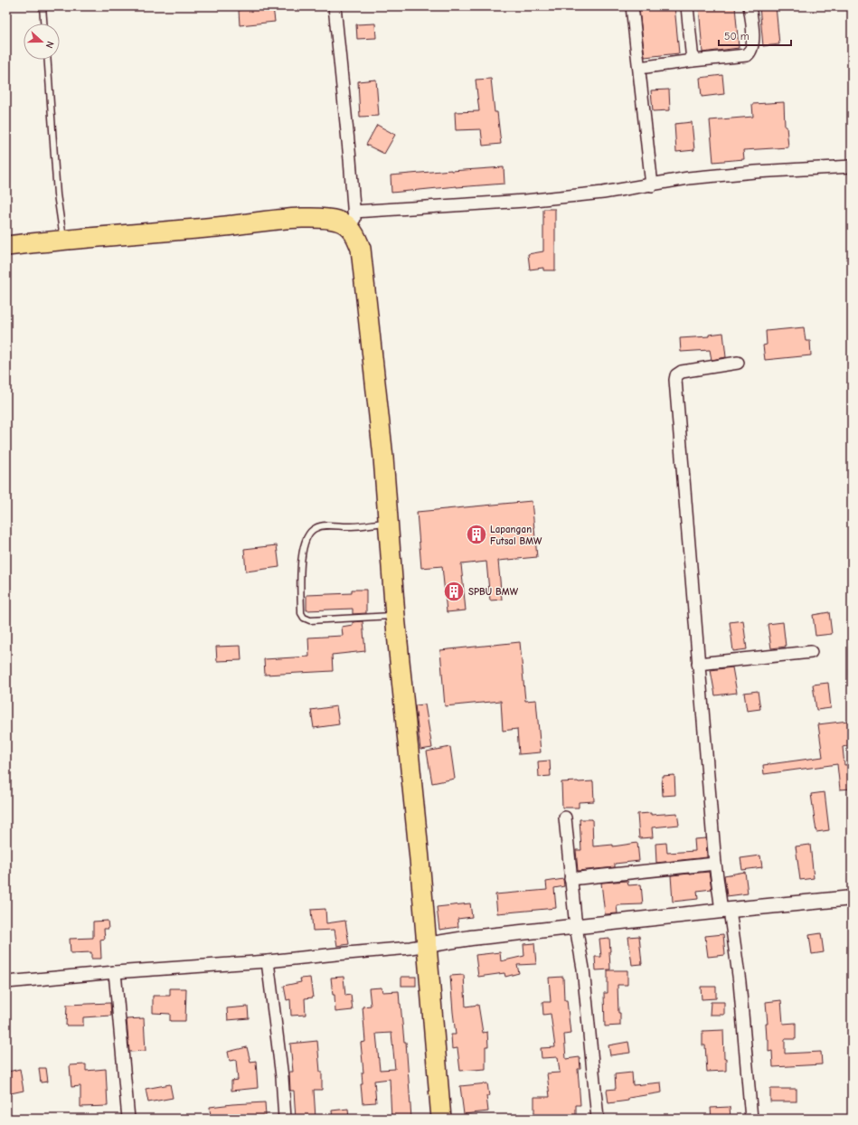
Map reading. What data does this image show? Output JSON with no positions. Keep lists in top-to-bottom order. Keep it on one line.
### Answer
{"places":{"building":["Lapangan Futsal BMW","SPBU BMW"]},"scale_bar":"50 m","north":"right"}
